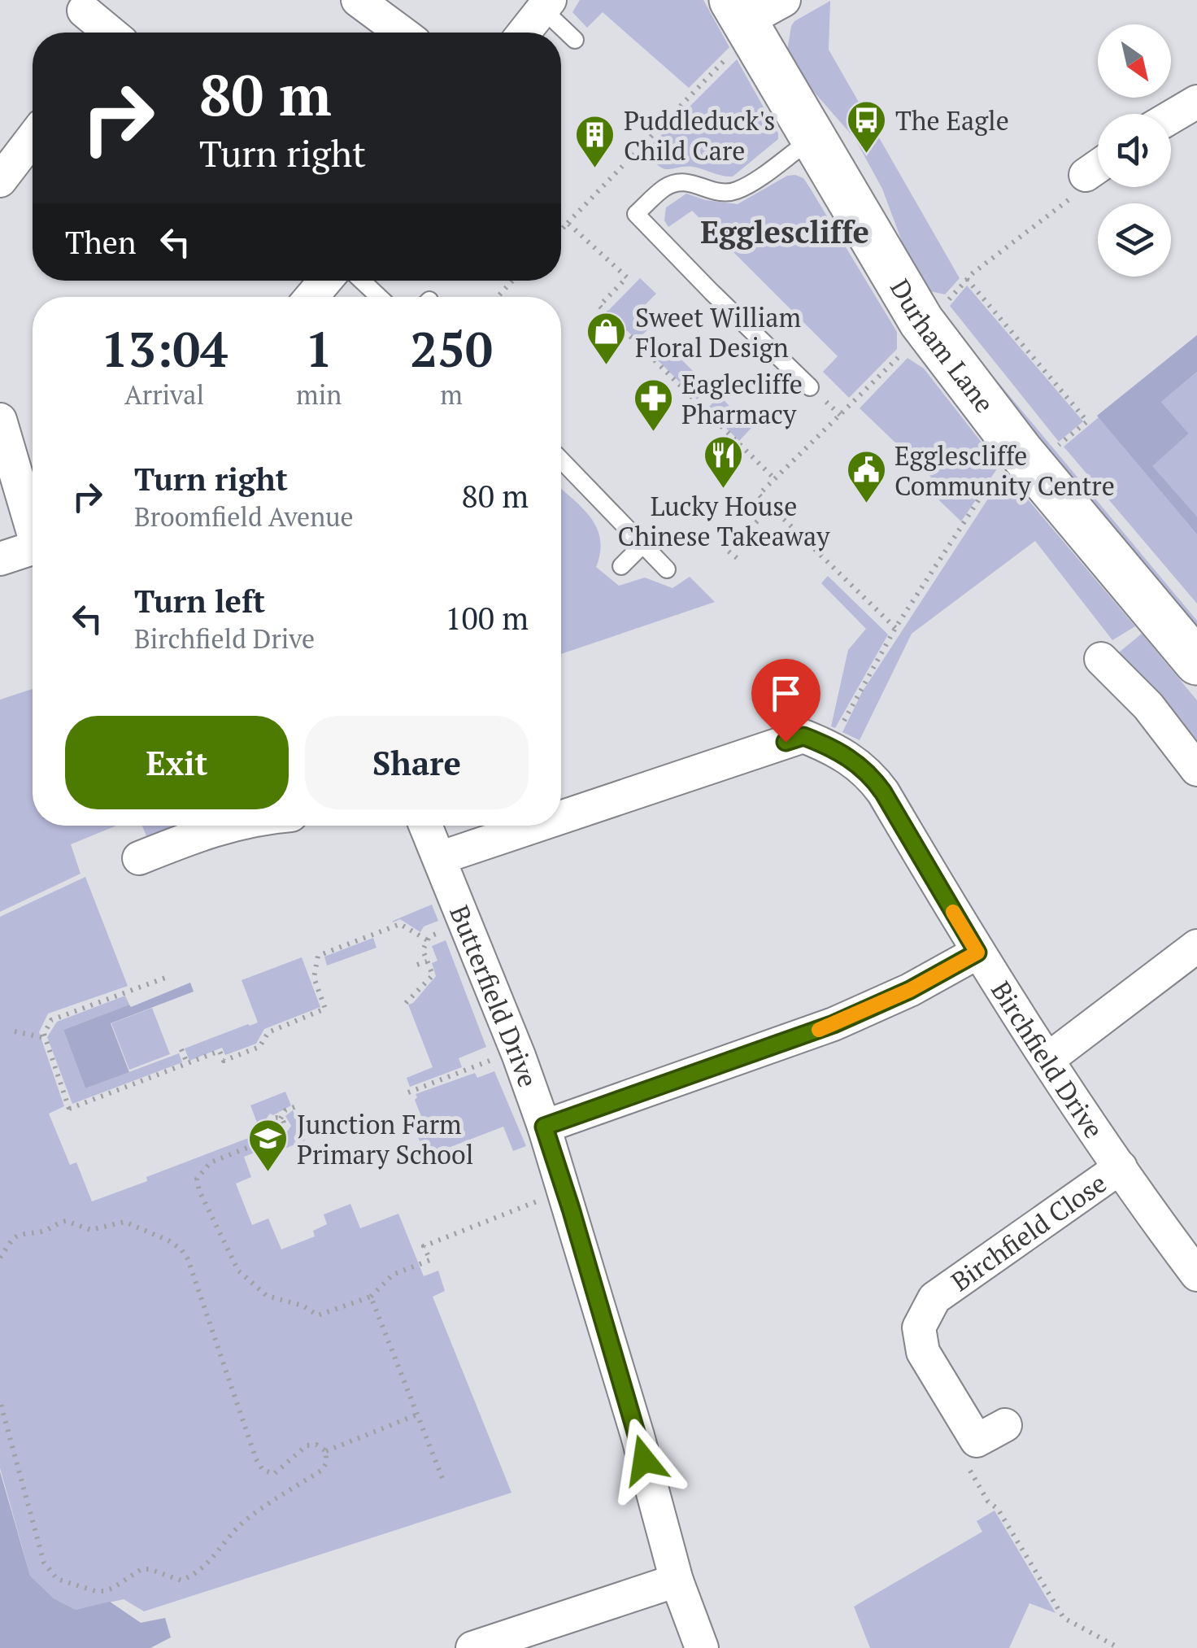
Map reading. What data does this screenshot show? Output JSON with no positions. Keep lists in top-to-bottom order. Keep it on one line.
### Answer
{"streets":{"street":["Durham Lane","Butterfield Drive","Birchfield Drive","Birchfield Close"]},"crossings":[["Butterfield Drive","Birchfield Drive"],["Birchfield Drive","Birchfield Close"]],"districts":["Egglescliffe"],"places":{"bus stop":["The Eagle"],"building":["Puddleduck's Child Care"],"shop":["Sweet William Floral Design"],"pharmacy":["Eaglecliffe Pharmacy"],"restaurant":["Lucky House Chinese Takeaway"],"public building":["Egglescliffe Community Centre"],"school or university":["Junction Farm Primary School"]},"north":"bottom right","page":{"turn":["80 m","Turn right"],"then":"Then","eta":["13:04","Arrival","1","min","250","m"],"list":[{"name":"Turn right","note":"Broomfield Avenue","value":"80 m"},{"name":"Turn left","note":"Birchfield Drive","value":"100 m"}],"buttons":["Exit","Share"]}}
